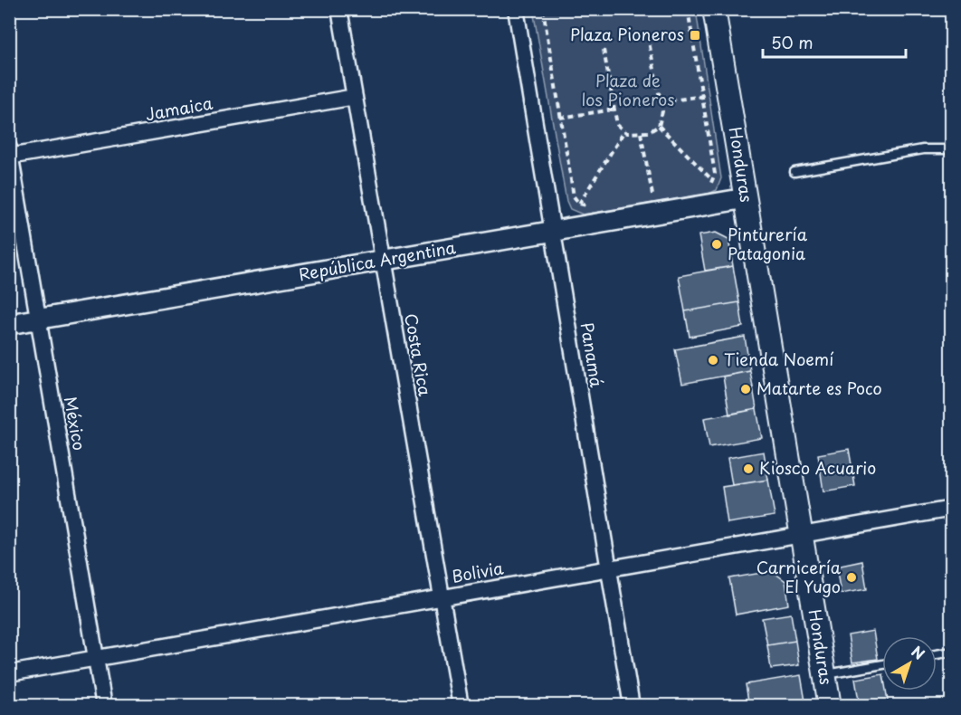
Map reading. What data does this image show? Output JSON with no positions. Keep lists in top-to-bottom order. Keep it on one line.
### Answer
{"streets":{"main road":["Honduras"],"street":["Jamaica","República Argentina","Costa Rica","Panamá","México","Bolivia"]},"crossings":[["Jamaica","Costa Rica"],["Jamaica","México"],["Honduras","República Argentina"],["Honduras","Bolivia"],["República Argentina","Costa Rica"],["República Argentina","Panamá"],["República Argentina","México"],["Costa Rica","Bolivia"],["Panamá","Bolivia"],["México","Bolivia"]],"parks":["Plaza de los Pioneros"],"places":{"transit":["Plaza Pioneros"],"other":["Pinturería Patagonia","Tienda Noemí","Matarte es Poco","Kiosco Acuario","Carnicería El Yugo"]},"scale_bar":"50 m","north":"top right"}
